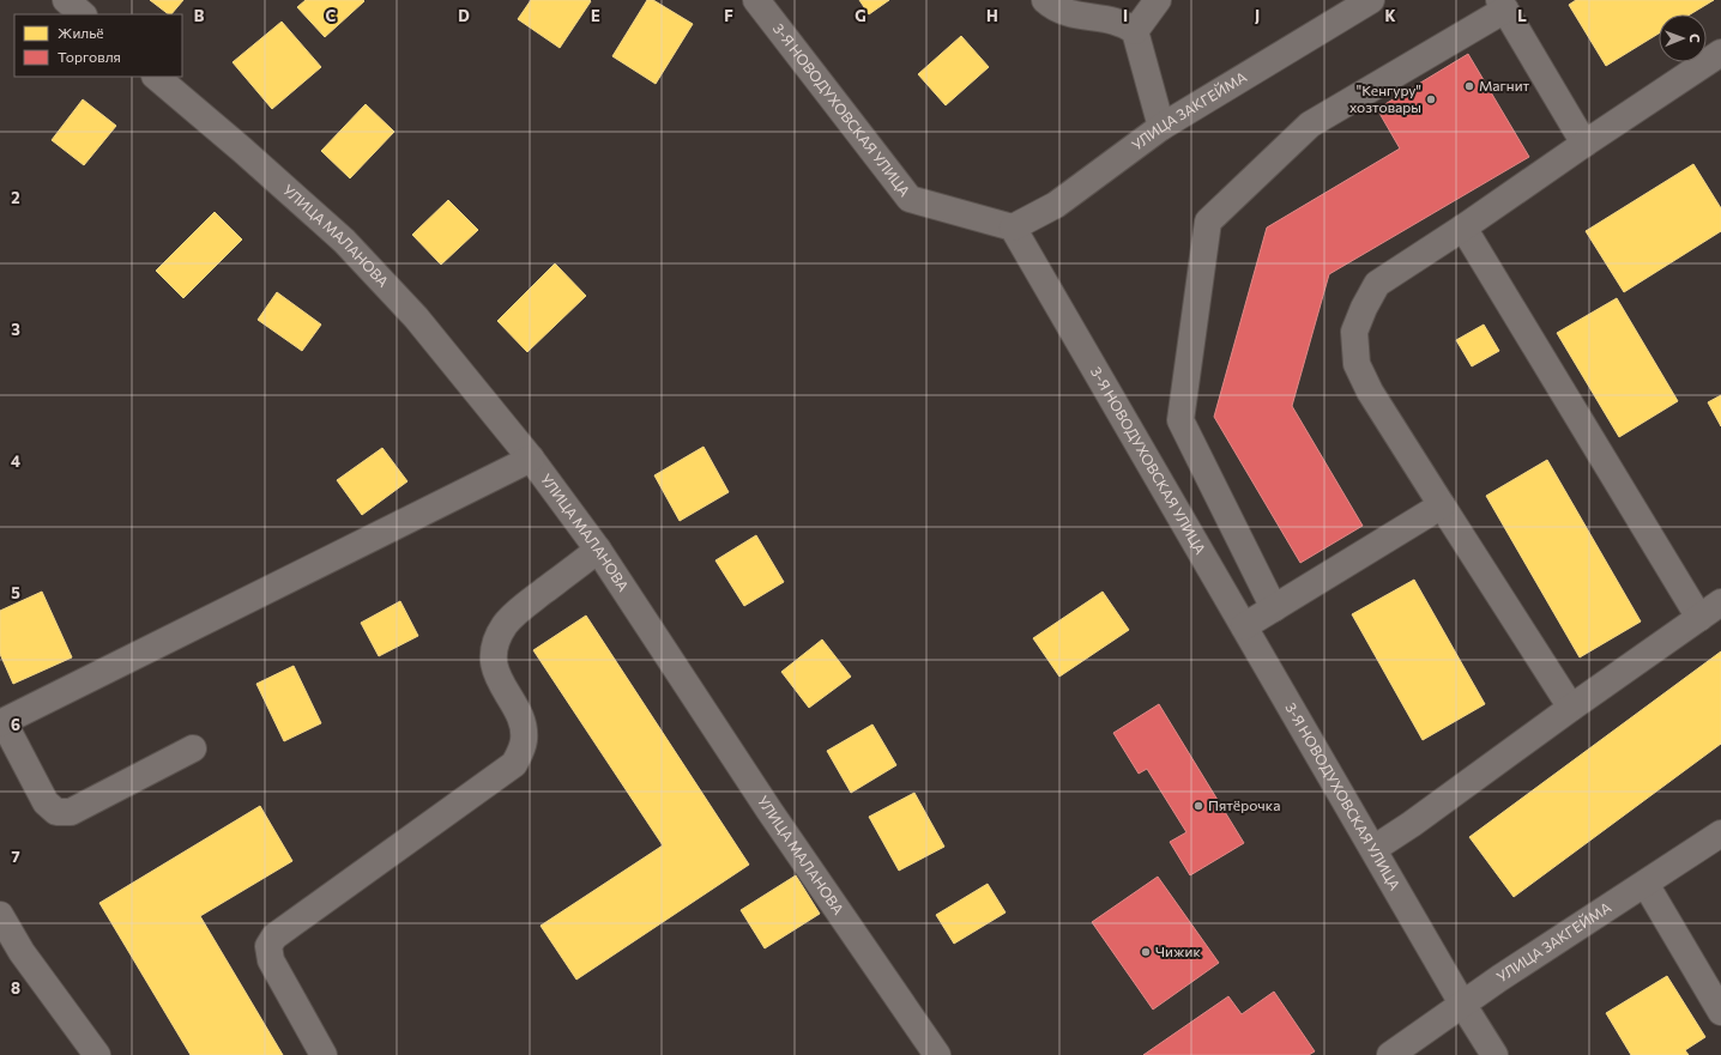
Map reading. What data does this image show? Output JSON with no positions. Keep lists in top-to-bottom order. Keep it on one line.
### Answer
{"streets":{"street":["3-Я НОВОДУХОВСКАЯ УЛИЦА","УЛИЦА ЗАКГЕЙМА","УЛИЦА МАЛАНОВА"]},"crossings":[["3-Я НОВОДУХОВСКАЯ УЛИЦА","УЛИЦА ЗАКГЕЙМА"]],"places":["Магнит","\"Кенгуру\" хозтовары","Пятёрочка","Чижик"],"legend":["Жильё","Торговля"],"north":"right","grid":{"columns":["B","C","D","E","F","G","H","I","J","K","L"],"rows":["2","3","4","5","6","7","8"]}}
